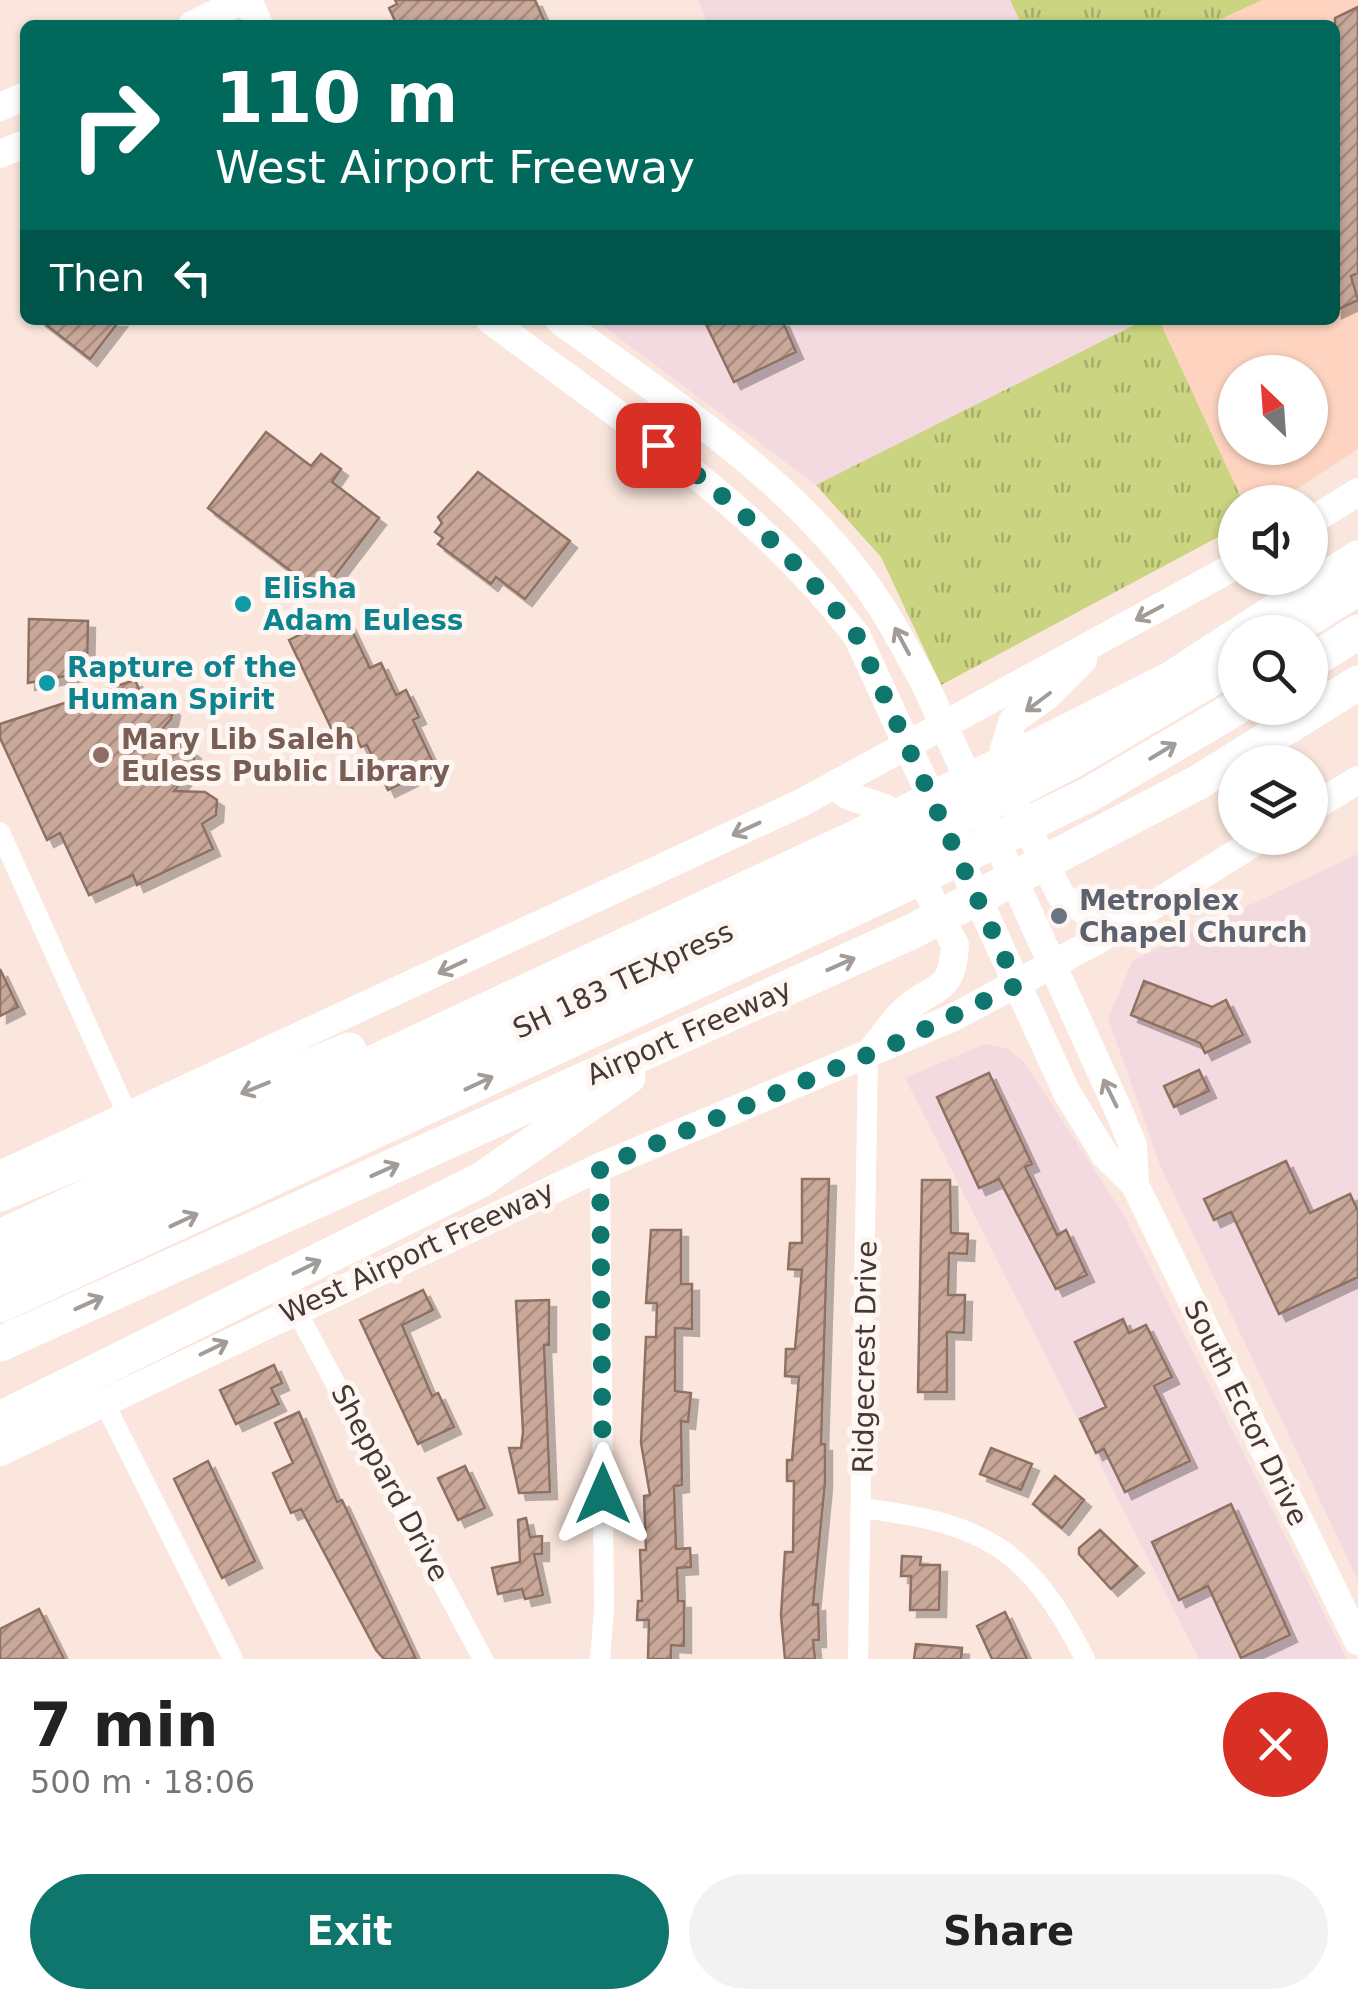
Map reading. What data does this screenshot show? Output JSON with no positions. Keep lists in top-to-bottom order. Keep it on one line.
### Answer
{"streets":{"highway":["SH 183 TEXpress","Airport Freeway"],"main road":["West Airport Freeway","South Ector Drive"],"street":["Ridgecrest Drive","Sheppard Drive"]},"crossings":[["West Airport Freeway","Ridgecrest Drive"],["West Airport Freeway","South Ector Drive"],["West Airport Freeway","Sheppard Drive"]],"places":["Elisha Adam Euless","Rapture of the Human Spirit","Mary Lib Saleh Euless Public Library","Metroplex Chapel Church"],"north":"top left","page":{"turn":["110 m","West Airport Freeway"],"then":"Then","heading":["7 min","500 m · 18:06"],"buttons":["Exit","Share"]}}
